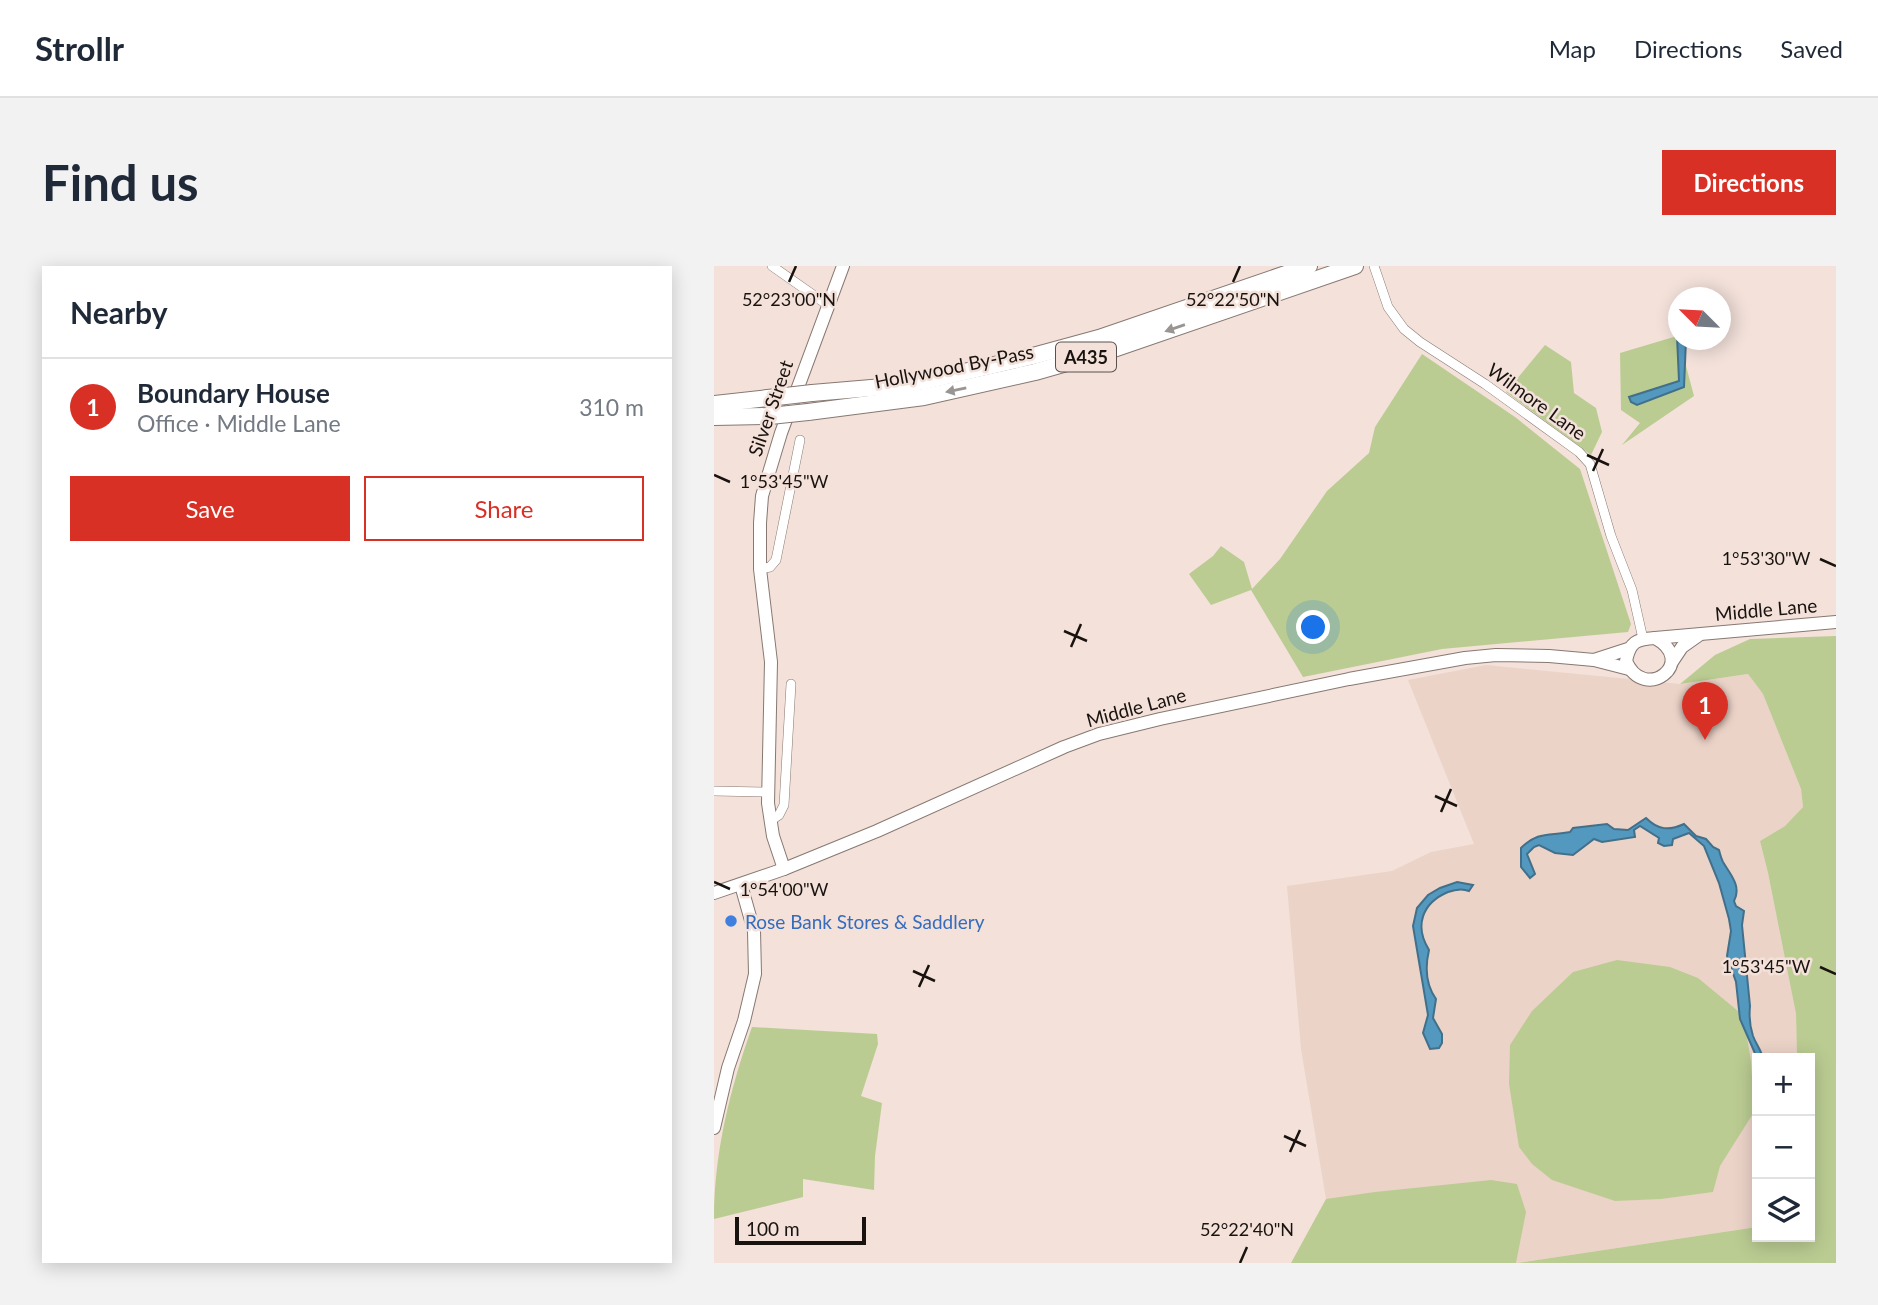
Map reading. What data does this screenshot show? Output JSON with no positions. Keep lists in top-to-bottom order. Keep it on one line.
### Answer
{"streets":{"highway":["A435","Hollywood By-Pass"],"street":["Wilmore Lane","Silver Street","Middle Lane"]},"crossings":[["Wilmore Lane","Middle Lane"],["Silver Street","Middle Lane"]],"places":["Rose Bank Stores & Saddlery"],"scale_bar":"100 m","north":"top left","page":{"header":"Strollr","nav":["Map","Directions","Saved"],"buttons":["Directions",["Save","Share"]],"title":"Find us","heading":"Nearby","list":[{"mark":"1","name":"Boundary House","note":"Office · Middle Lane","value":"310 m"}],"pins":"1","map_buttons":["+","−"],"scale":"100 m"},"coordinates":["52°23'00\"N","52°22'50\"N","1°53'45\"W","1°53'30\"W","1°54'00\"W","52°22'40\"N"]}
